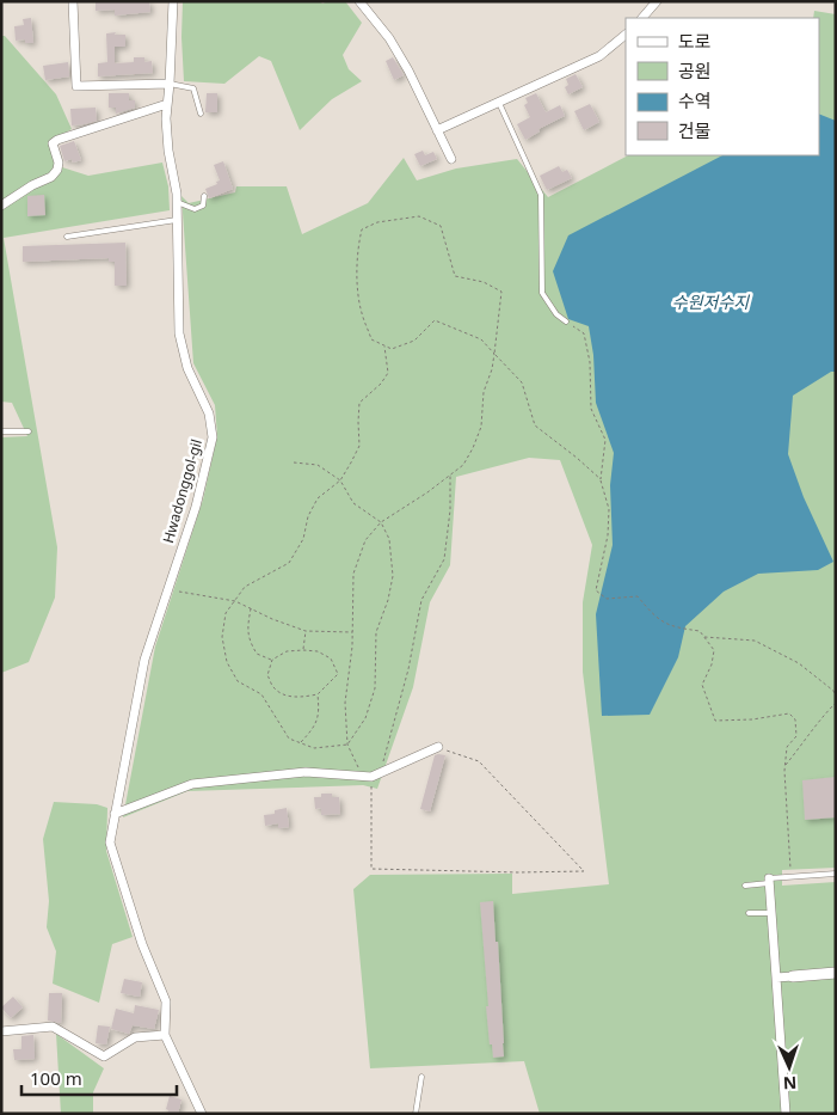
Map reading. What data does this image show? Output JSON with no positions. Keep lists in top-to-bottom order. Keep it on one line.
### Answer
{"streets":{"street":["Hwadonggol-gil"]},"water":["수원저수지"],"legend":["도로","공원","수역","건물"],"scale_bar":"100 m","north":"bottom"}
